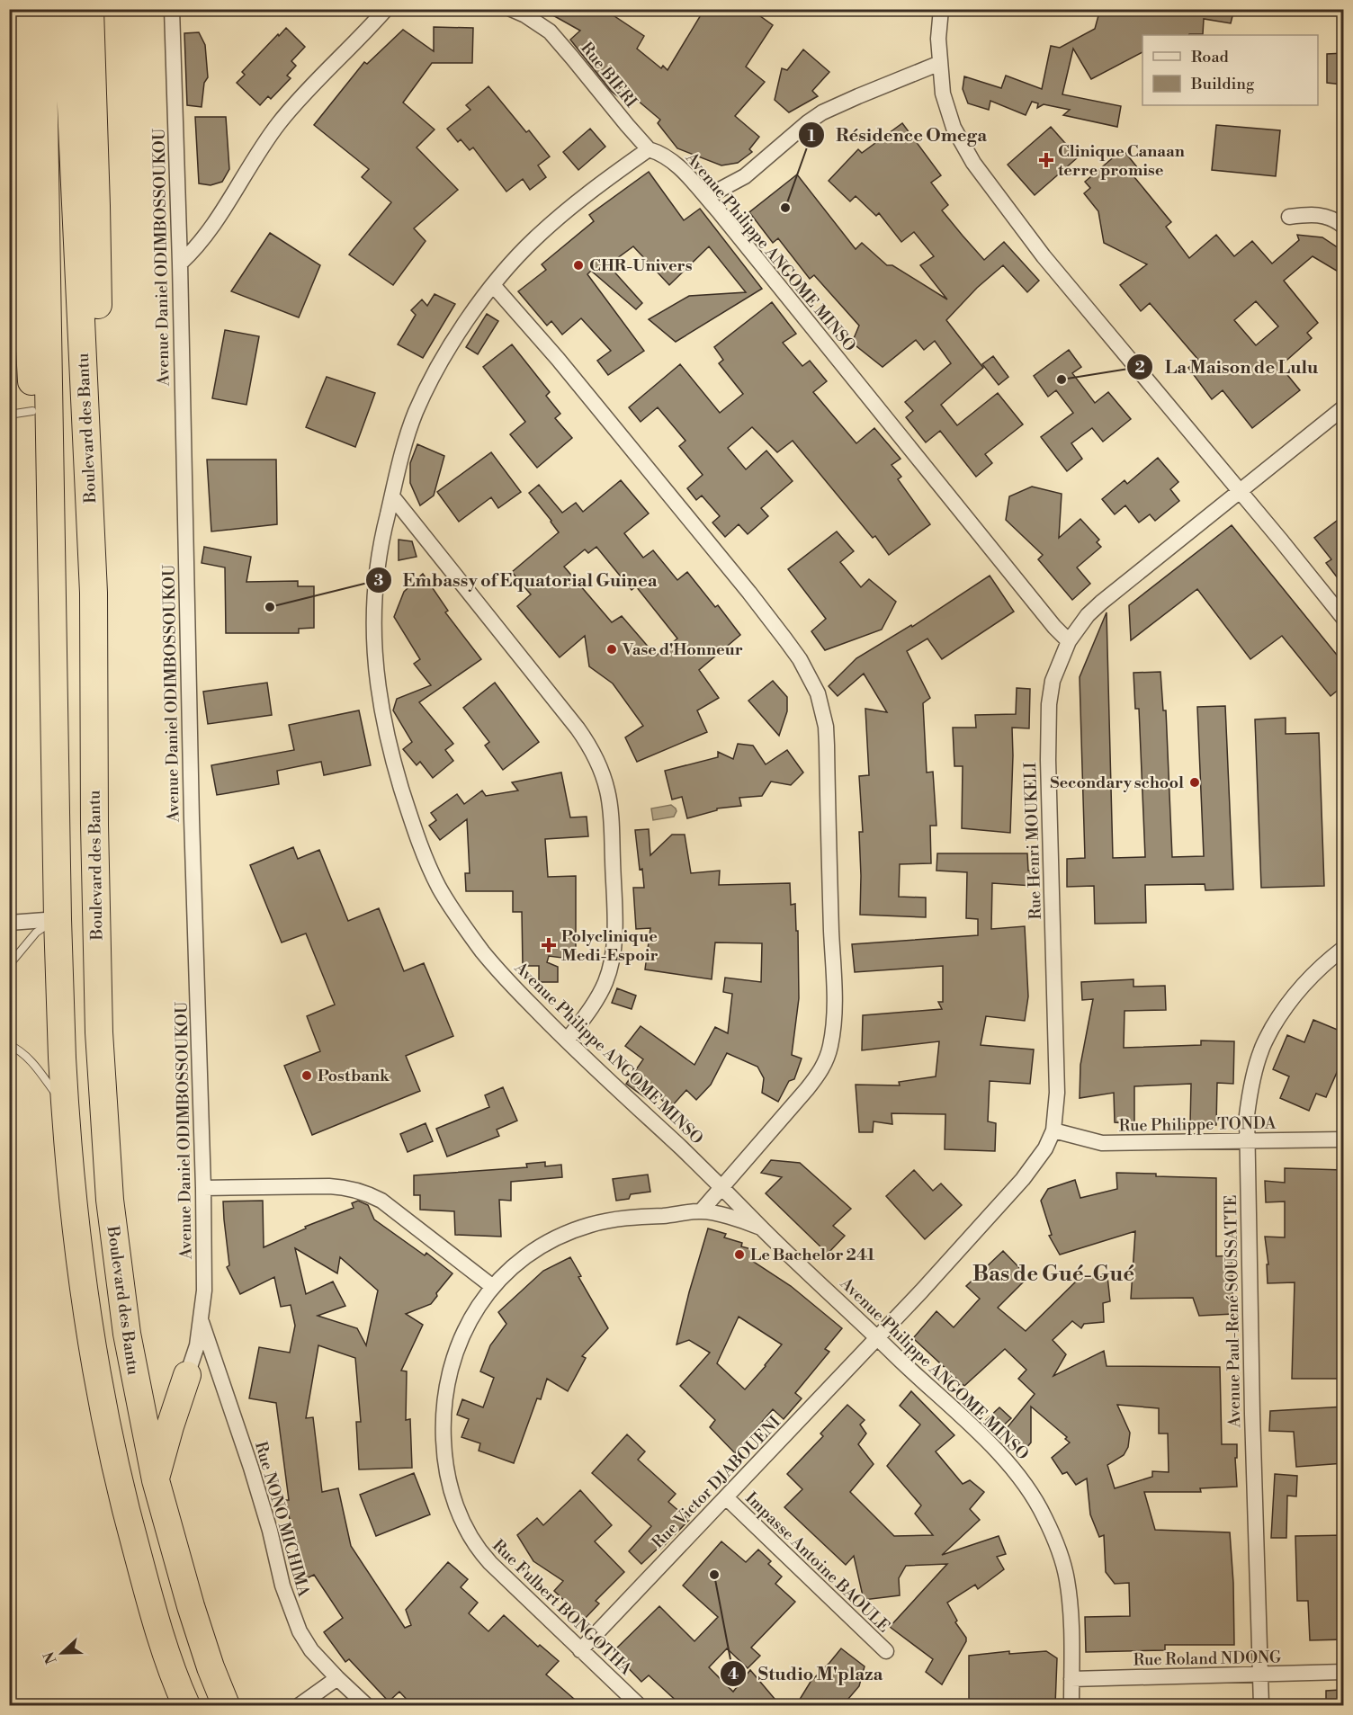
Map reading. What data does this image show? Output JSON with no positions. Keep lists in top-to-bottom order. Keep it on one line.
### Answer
{"streets":{"highway":["Boulevard des Bantu"],"street":["Rue BIERI","Avenue Philippe ANGOME MINSO","Avenue Daniel ODIMBOSSOUKOU","Rue Henri MOUKELI","Rue Philippe TONDA","Avenue Paul-René SOUSSATTE","Rue Victor DJABOUENI","Rue NONO MICHIMA","Impasse Antoine BAOULE","Rue Fulbert BONGOTHA","Rue Roland NDONG"]},"crossings":[["Rue BIERI","Avenue Philippe ANGOME MINSO"],["Avenue Philippe ANGOME MINSO","Rue Henri MOUKELI"],["Avenue Philippe ANGOME MINSO","Rue Victor DJABOUENI"],["Avenue Philippe ANGOME MINSO","Rue Fulbert BONGOTHA"],["Avenue Philippe ANGOME MINSO","Rue Roland NDONG"],["Avenue Daniel ODIMBOSSOUKOU","Rue NONO MICHIMA"],["Rue Henri MOUKELI","Rue Philippe TONDA"],["Rue Henri MOUKELI","Rue Victor DJABOUENI"],["Rue Philippe TONDA","Avenue Paul-René SOUSSATTE"],["Avenue Paul-René SOUSSATTE","Rue Roland NDONG"],["Rue Victor DJABOUENI","Impasse Antoine BAOULE"],["Rue Victor DJABOUENI","Rue Fulbert BONGOTHA"]],"districts":["Bas de Gué-Gué"],"places":{"health":["Clinique Canaan terre promise","Polyclinique Medi-Espoir"],"other":["Résidence Omega","CHR-Univers","La Maison de Lulu","Embassy of Equatorial Guinea","Vase d'Honneur","Secondary school","Postbank","Le Bachelor 241","Studio M'plaza"]},"legend":["Road","Building"],"north":"left"}
